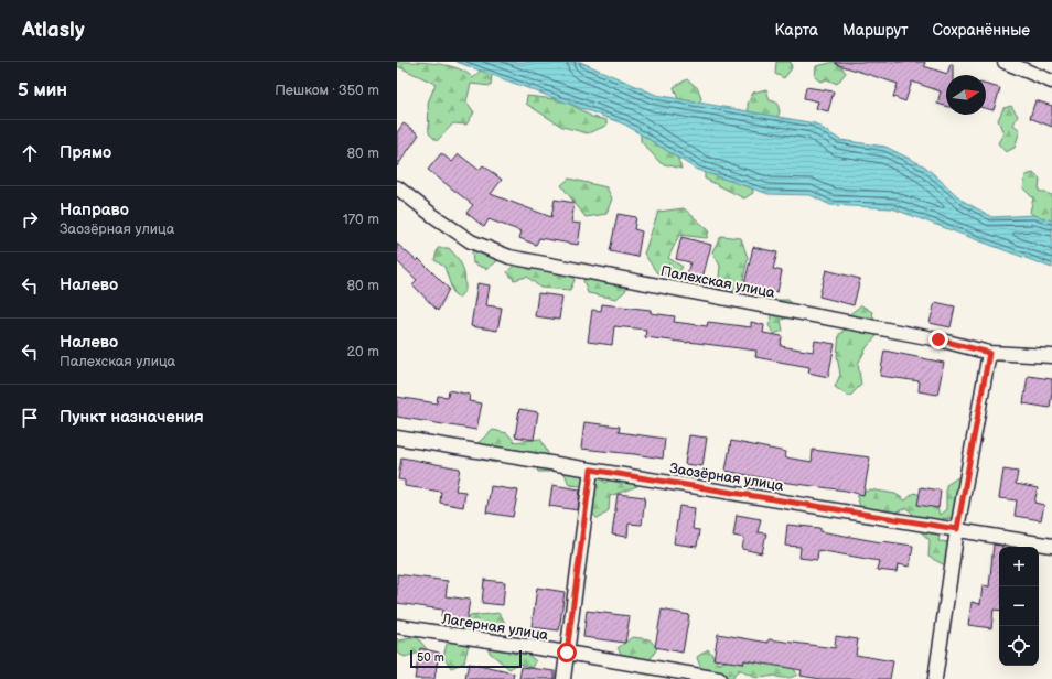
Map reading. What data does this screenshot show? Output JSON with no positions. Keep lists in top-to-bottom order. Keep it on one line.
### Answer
{"streets":{"street":["Палехская улица","Заозёрная улица","Лагерная улица"]},"scale_bar":"50 m","north":"right","page":{"header":"Atlasly","nav":["Карта","Маршрут","Сохранённые"],"heading":["5 мин","Пешком · 350 m"],"list":[["Прямо","80 m"],["Направо","Заозёрная улица","170 m"],["Налево","80 m"],["Налево","Палехская улица","20 m"],"Пункт назначения"],"map_buttons":["+","−"],"scale":"50 m"}}
